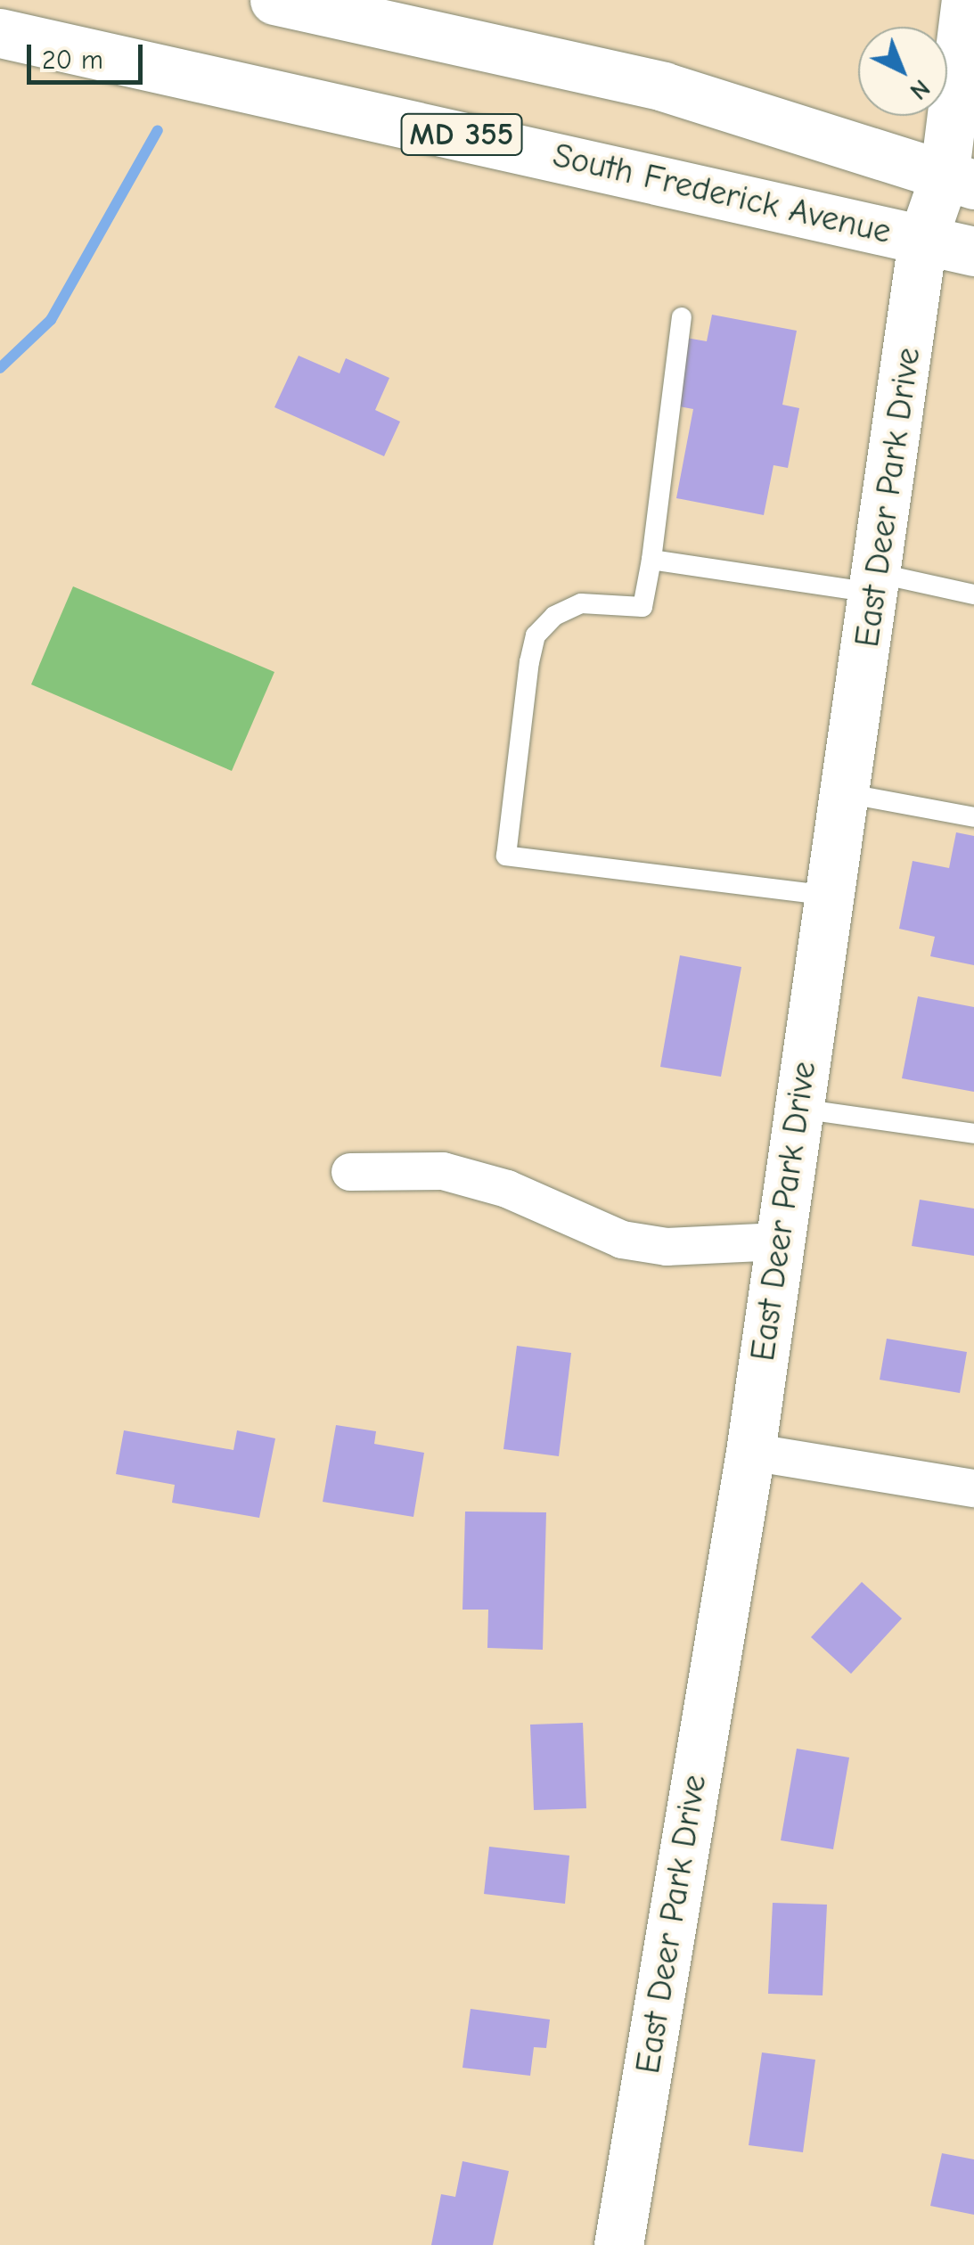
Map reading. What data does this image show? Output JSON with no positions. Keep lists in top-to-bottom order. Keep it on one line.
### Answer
{"streets":{"street":["MD 355","South Frederick Avenue","East Deer Park Drive"]},"crossings":[["South Frederick Avenue","East Deer Park Drive"]],"scale_bar":"20 m","north":"bottom right"}
